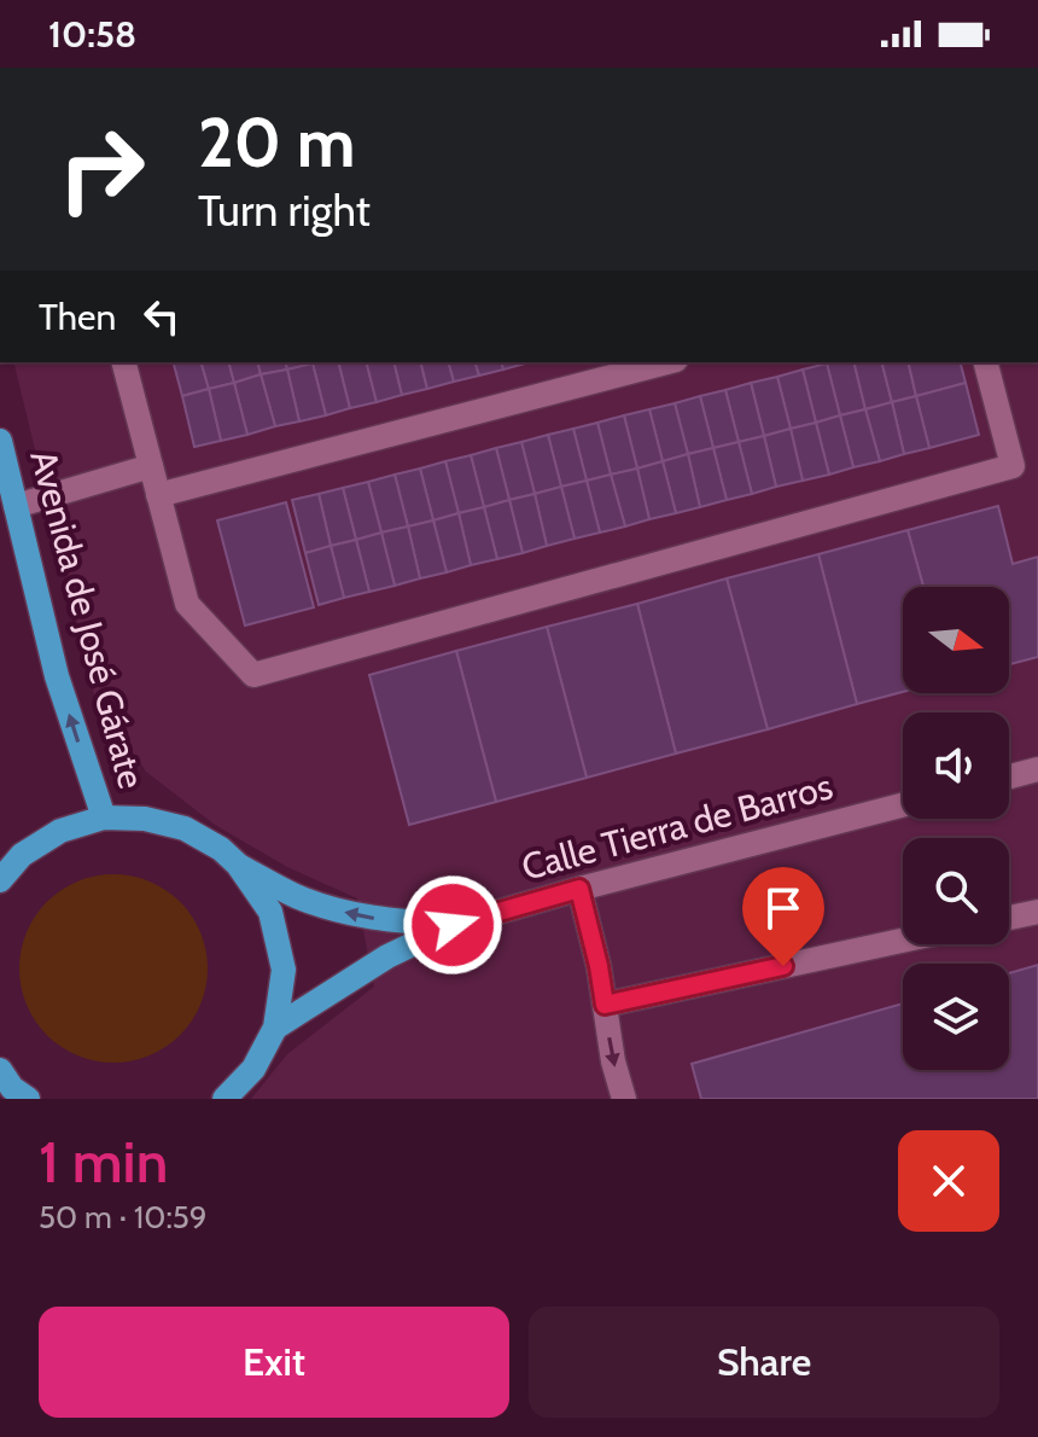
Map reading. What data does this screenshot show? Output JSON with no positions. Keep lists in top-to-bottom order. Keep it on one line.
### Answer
{"streets":{"main road":["Avenida de José Gárate"],"street":["Calle Tierra de Barros"]},"one_way":["Avenida de José Gárate"],"north":"right","page":{"status":"10:58","turn":["20 m","Turn right"],"then":"Then","heading":["1 min","50 m · 10:59"],"buttons":["Exit","Share"]}}
